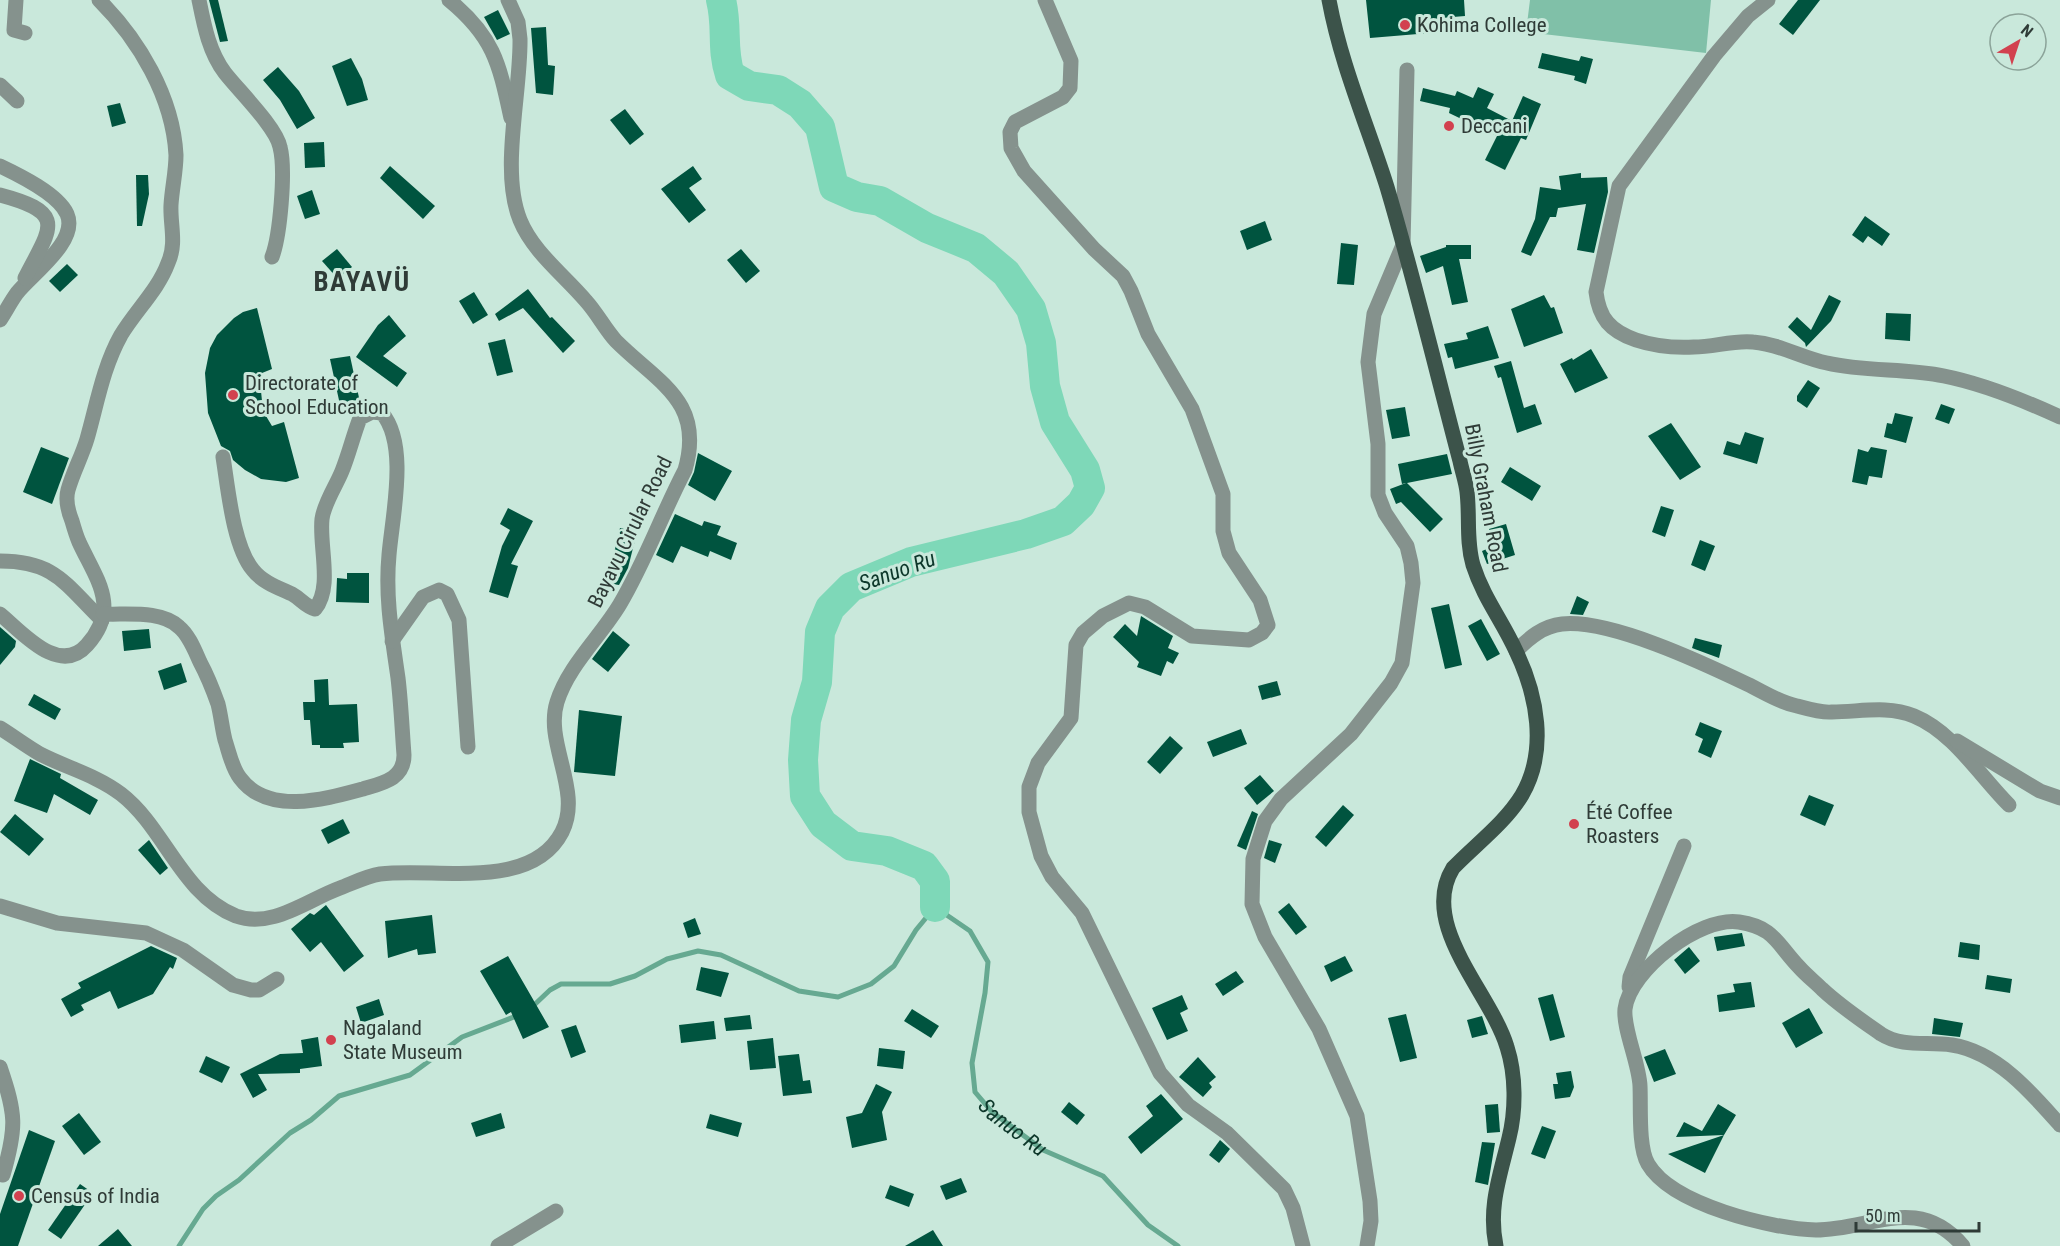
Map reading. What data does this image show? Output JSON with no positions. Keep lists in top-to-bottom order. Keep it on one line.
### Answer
{"streets":{"main road":["Billy Graham Road"],"street":["Bayavu Cirular Road"]},"districts":["BAYAVÜ"],"water":["Sanuo Ru"],"places":["Kohima College","Deccani","Directorate of School Education","Été Coffee Roasters","Nagaland State Museum","Census of India"],"scale_bar":"50 m","north":"top right"}
